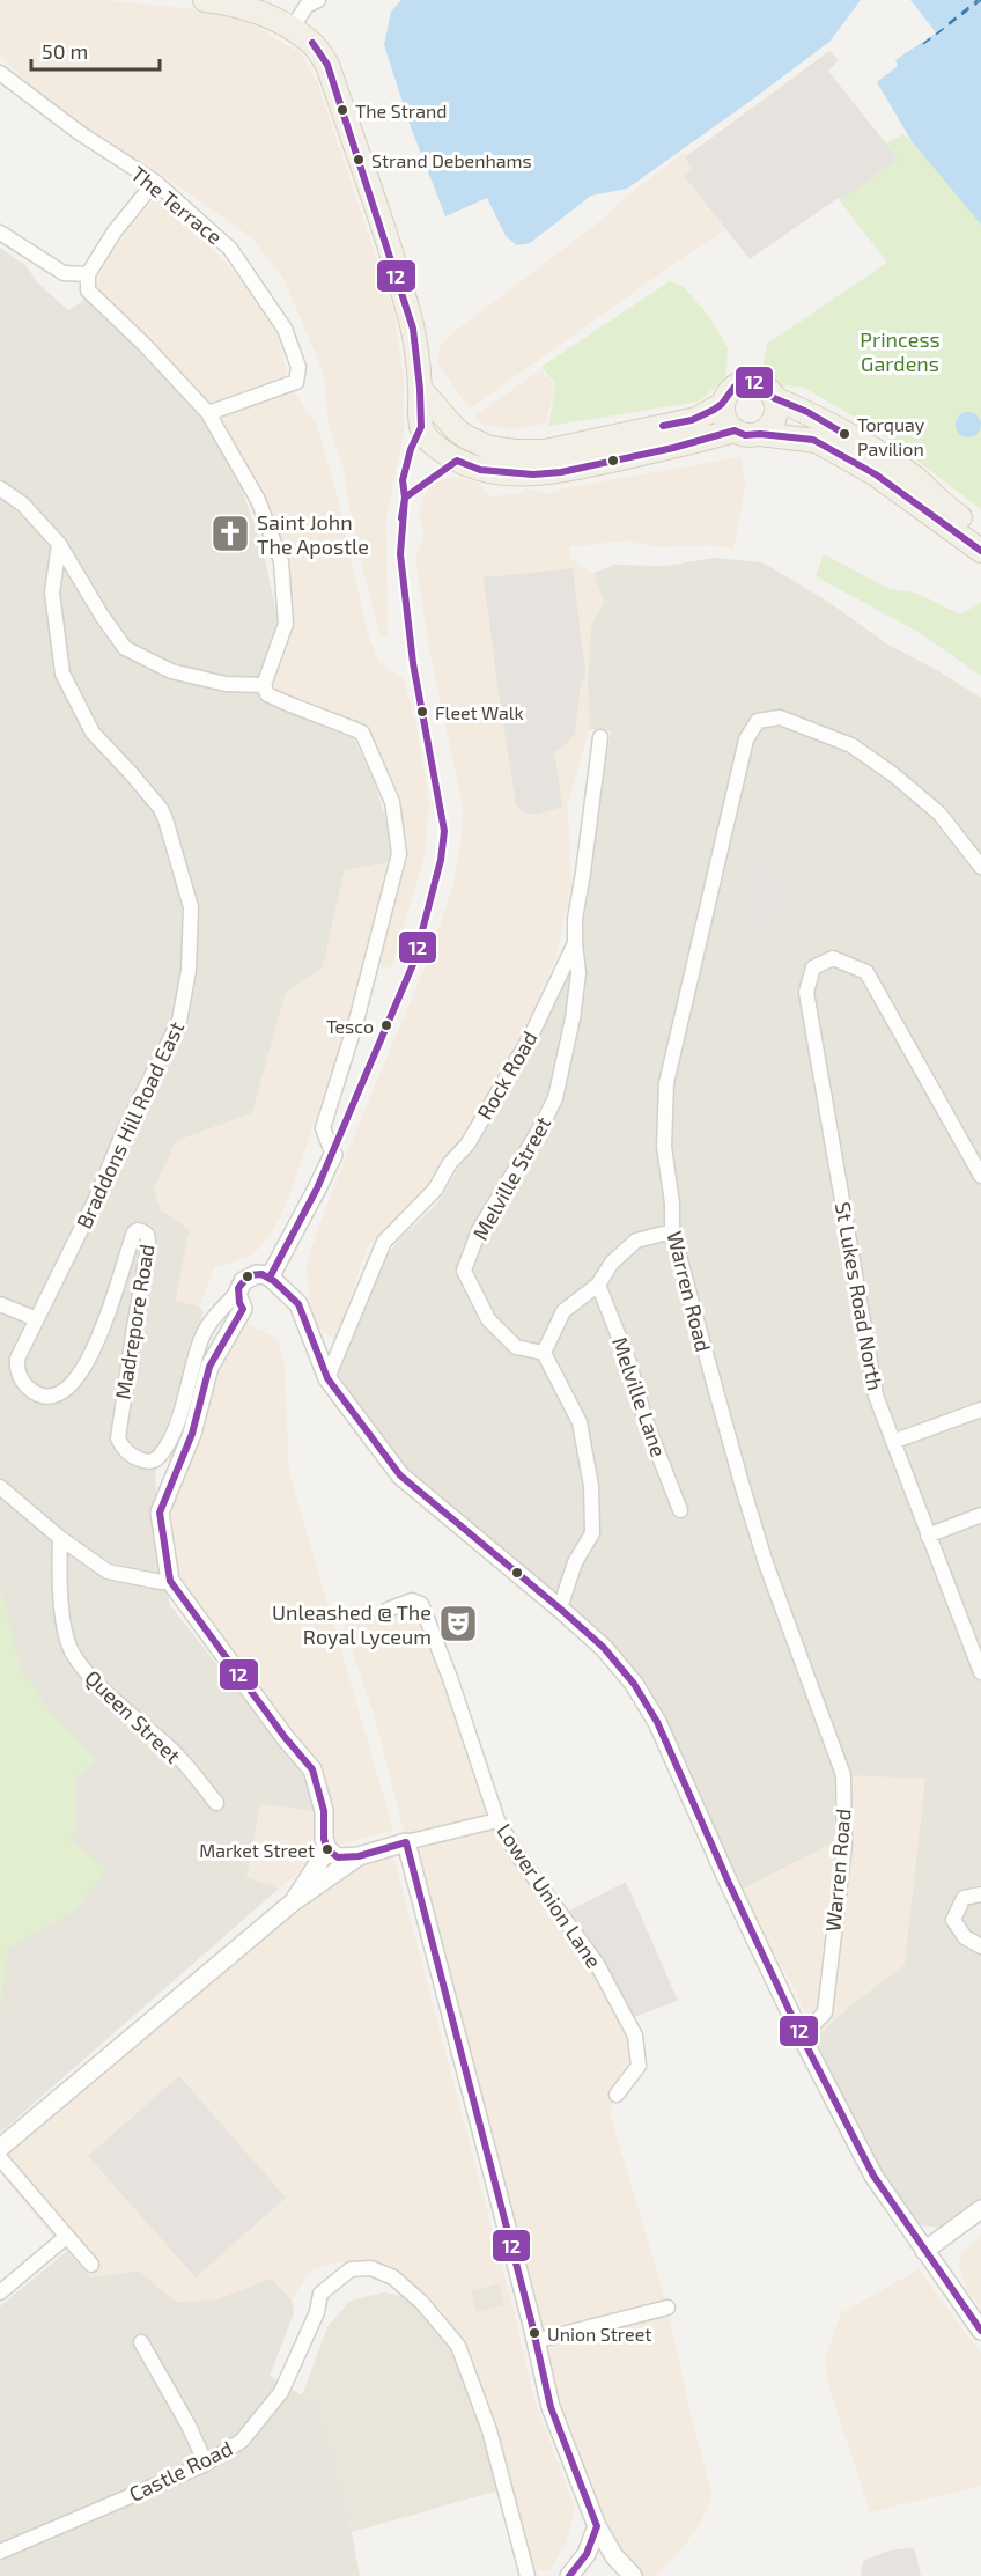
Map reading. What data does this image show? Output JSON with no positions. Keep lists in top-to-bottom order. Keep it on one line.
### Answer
{"streets":{"street":["The Terrace","Rock Road","Braddons Hill Road East","Melville Street","Warren Road","St Lukes Road North","Madrepore Road","Melville Lane","Queen Street","Lower Union Lane","Castle Road"]},"crossings":[["Rock Road","Melville Street"],["Braddons Hill Road East","Madrepore Road"]],"parks":["Princess Gardens"],"places":{"other":["The Strand","Strand Debenhams","Torquay Pavilion","Fleet Walk","Tesco","Market Street","Union Street"],"church":["Saint John The Apostle"],"theatre":["Unleashed @ The Royal Lyceum"]},"lines":["transit line 12"],"scale_bar":"50 m"}
